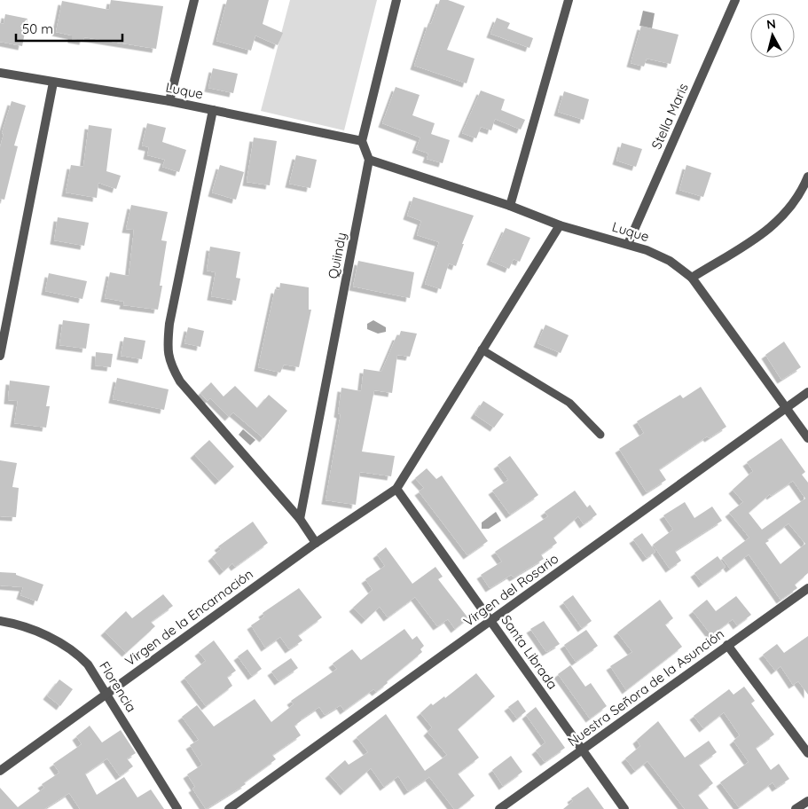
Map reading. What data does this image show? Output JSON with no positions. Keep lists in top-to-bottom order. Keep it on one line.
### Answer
{"streets":{"street":["Luque","Stella Maris","Quiindy","Virgen del Rosario","Virgen de la Encarnación","Santa Librada","Florencia","Nuestra Señora de la Asunción"]},"crossings":[["Luque","Stella Maris"],["Luque","Quiindy"],["Luque","Virgen del Rosario"],["Virgen del Rosario","Santa Librada"],["Virgen de la Encarnación","Santa Librada"],["Virgen de la Encarnación","Florencia"],["Santa Librada","Nuestra Señora de la Asunción"]],"scale_bar":"50 m","north":"top"}
